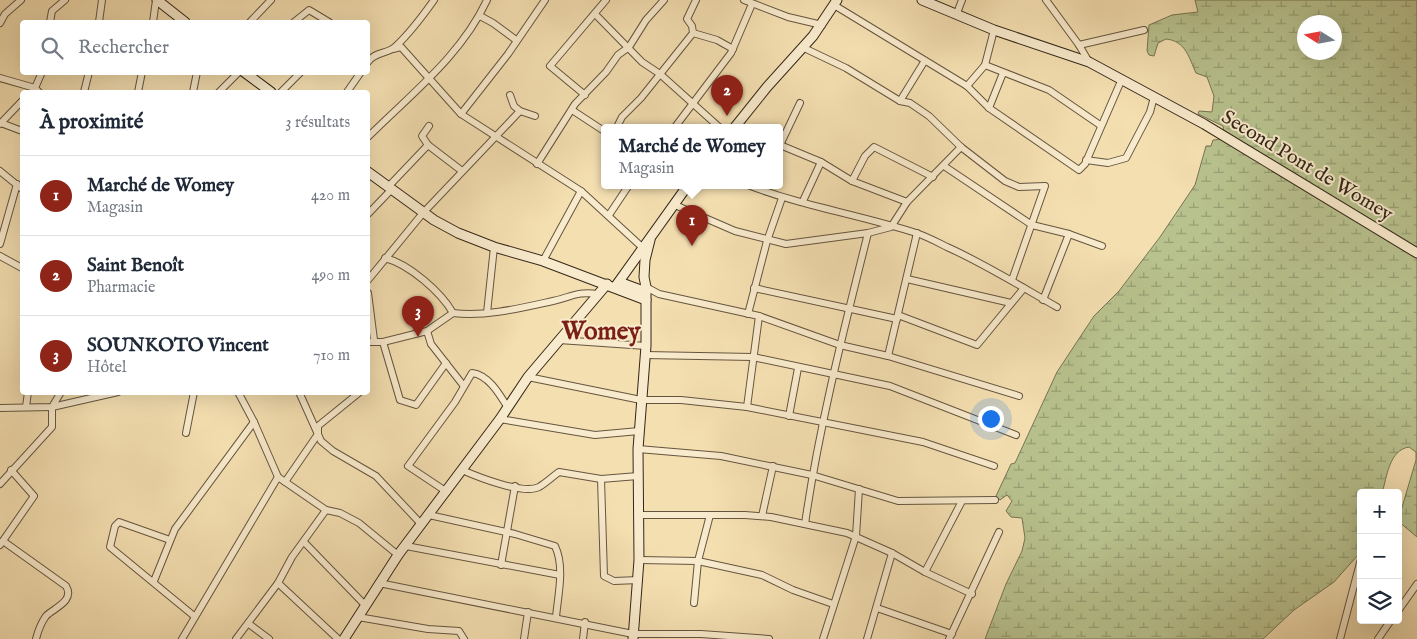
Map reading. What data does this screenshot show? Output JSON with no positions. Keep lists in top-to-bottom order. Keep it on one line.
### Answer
{"streets":{"main road":["Second Pont de Womey"]},"districts":["Womey"],"north":"left","page":{"search":"Rechercher","pins":["2","1","3"],"heading":["À proximité","3 résultats"],"popup":["Marché de Womey","Magasin"],"list":[{"mark":"1","name":"Marché de Womey","note":"Magasin","value":"420 m"},{"mark":"2","name":"Saint Benoît","note":"Pharmacie","value":"490 m"},{"mark":"3","name":"SOUNKOTO Vincent","note":"Hôtel","value":"710 m"}],"map_buttons":["+","−"]}}
